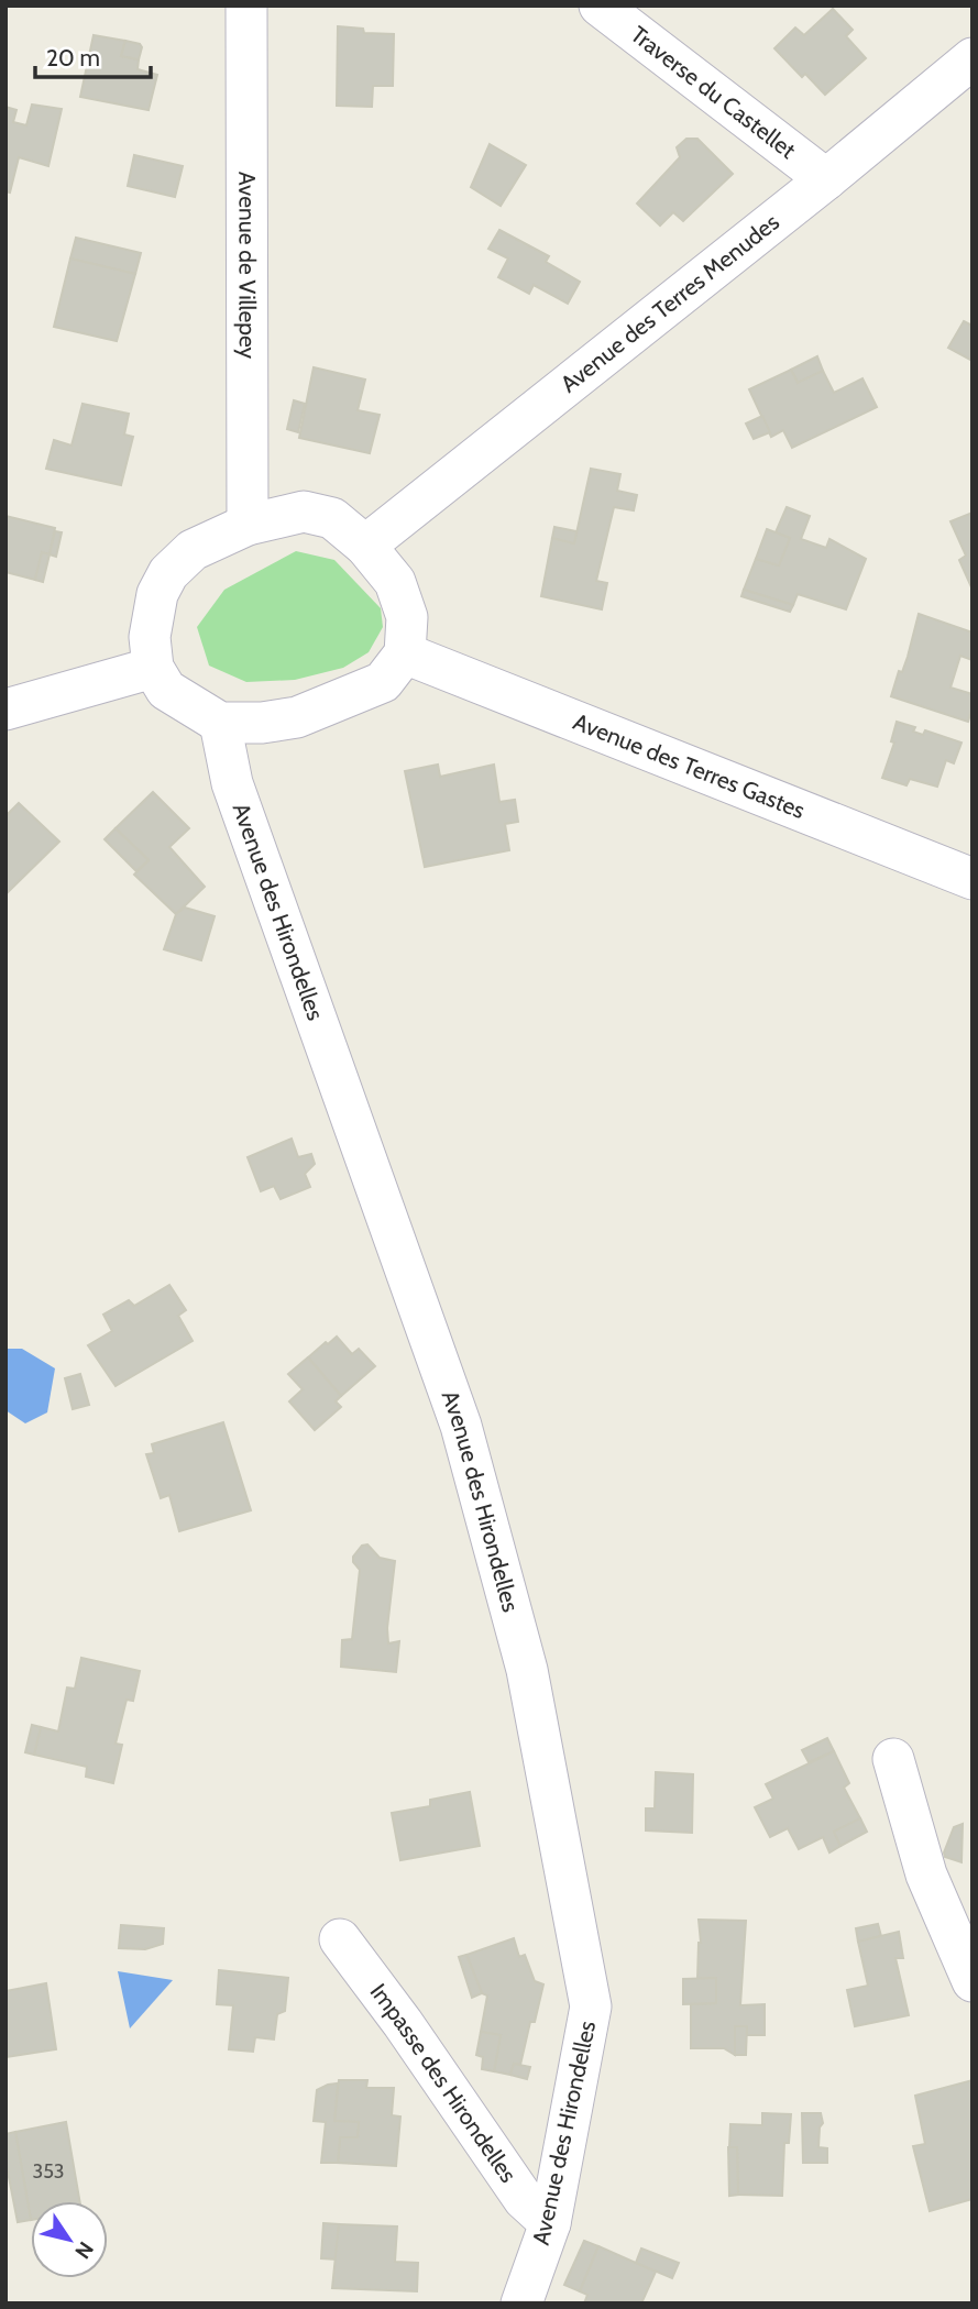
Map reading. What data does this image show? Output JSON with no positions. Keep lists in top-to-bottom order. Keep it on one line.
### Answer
{"streets":{"street":["Traverse du Castellet","Avenue de Villepey","Avenue des Terres Menudes","Avenue des Terres Gastes","Avenue des Hirondelles","Impasse des Hirondelles"]},"crossings":[["Traverse du Castellet","Avenue des Terres Menudes"],["Avenue de Villepey","Avenue des Terres Menudes"],["Avenue de Villepey","Avenue des Terres Gastes"],["Avenue de Villepey","Avenue des Hirondelles"],["Avenue des Terres Menudes","Avenue des Terres Gastes"],["Avenue des Terres Menudes","Avenue des Hirondelles"],["Avenue des Terres Gastes","Avenue des Hirondelles"],["Avenue des Hirondelles","Impasse des Hirondelles"]],"house_numbers":["353"],"scale_bar":"20 m","north":"bottom right"}
